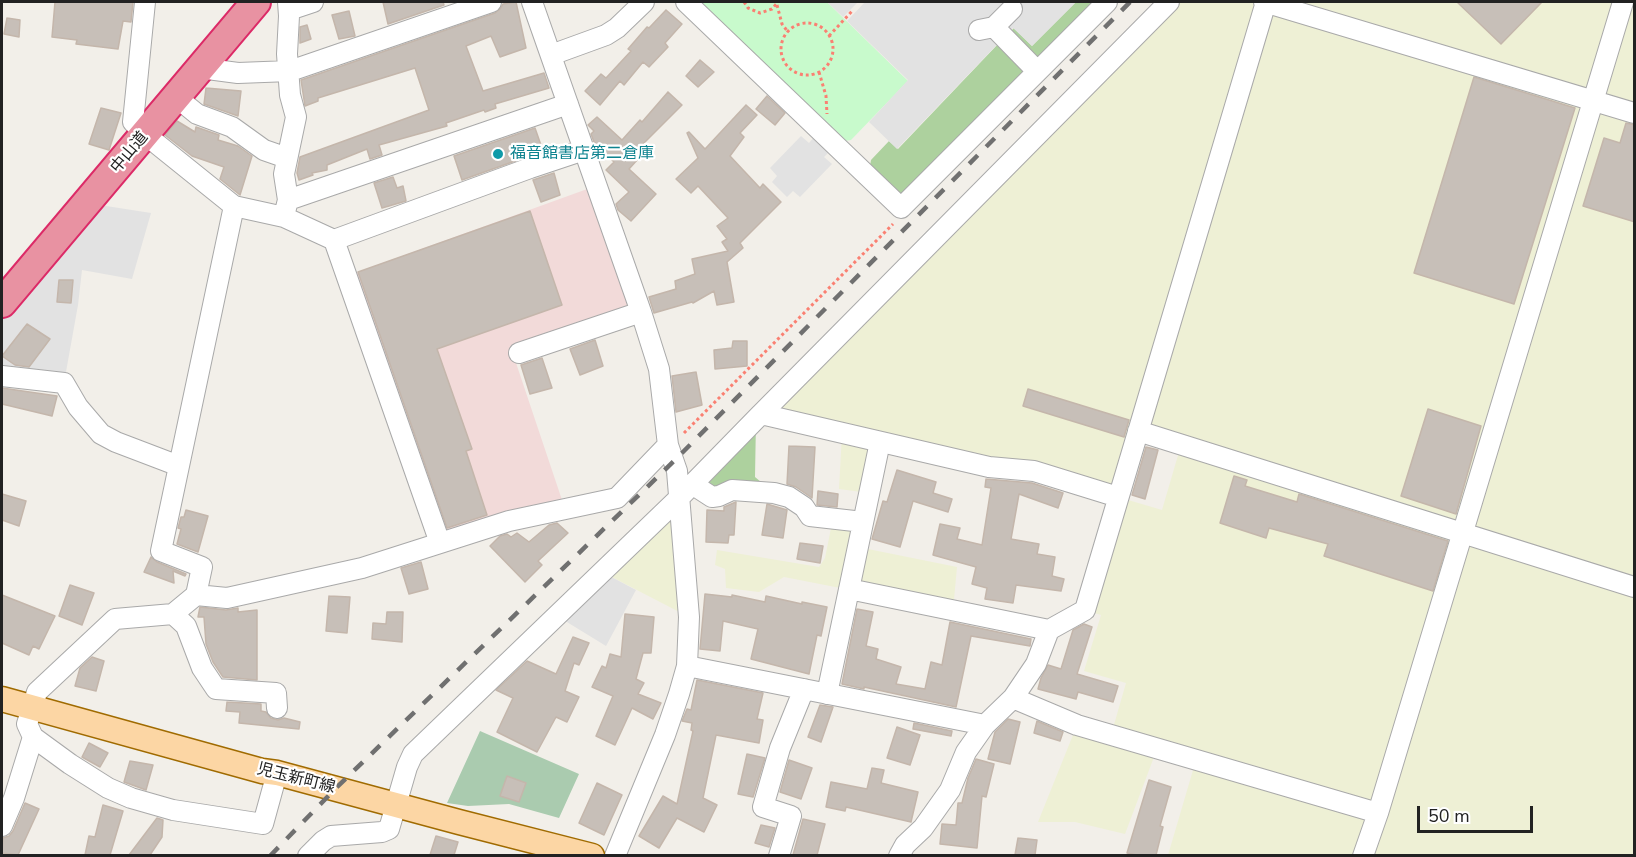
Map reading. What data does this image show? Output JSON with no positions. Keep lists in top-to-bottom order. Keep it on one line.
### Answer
{"streets":{"highway":["中山道"],"main road":["児玉新町線"]},"places":["福音館書店第二倉庫"],"scale_bar":"50 m"}
